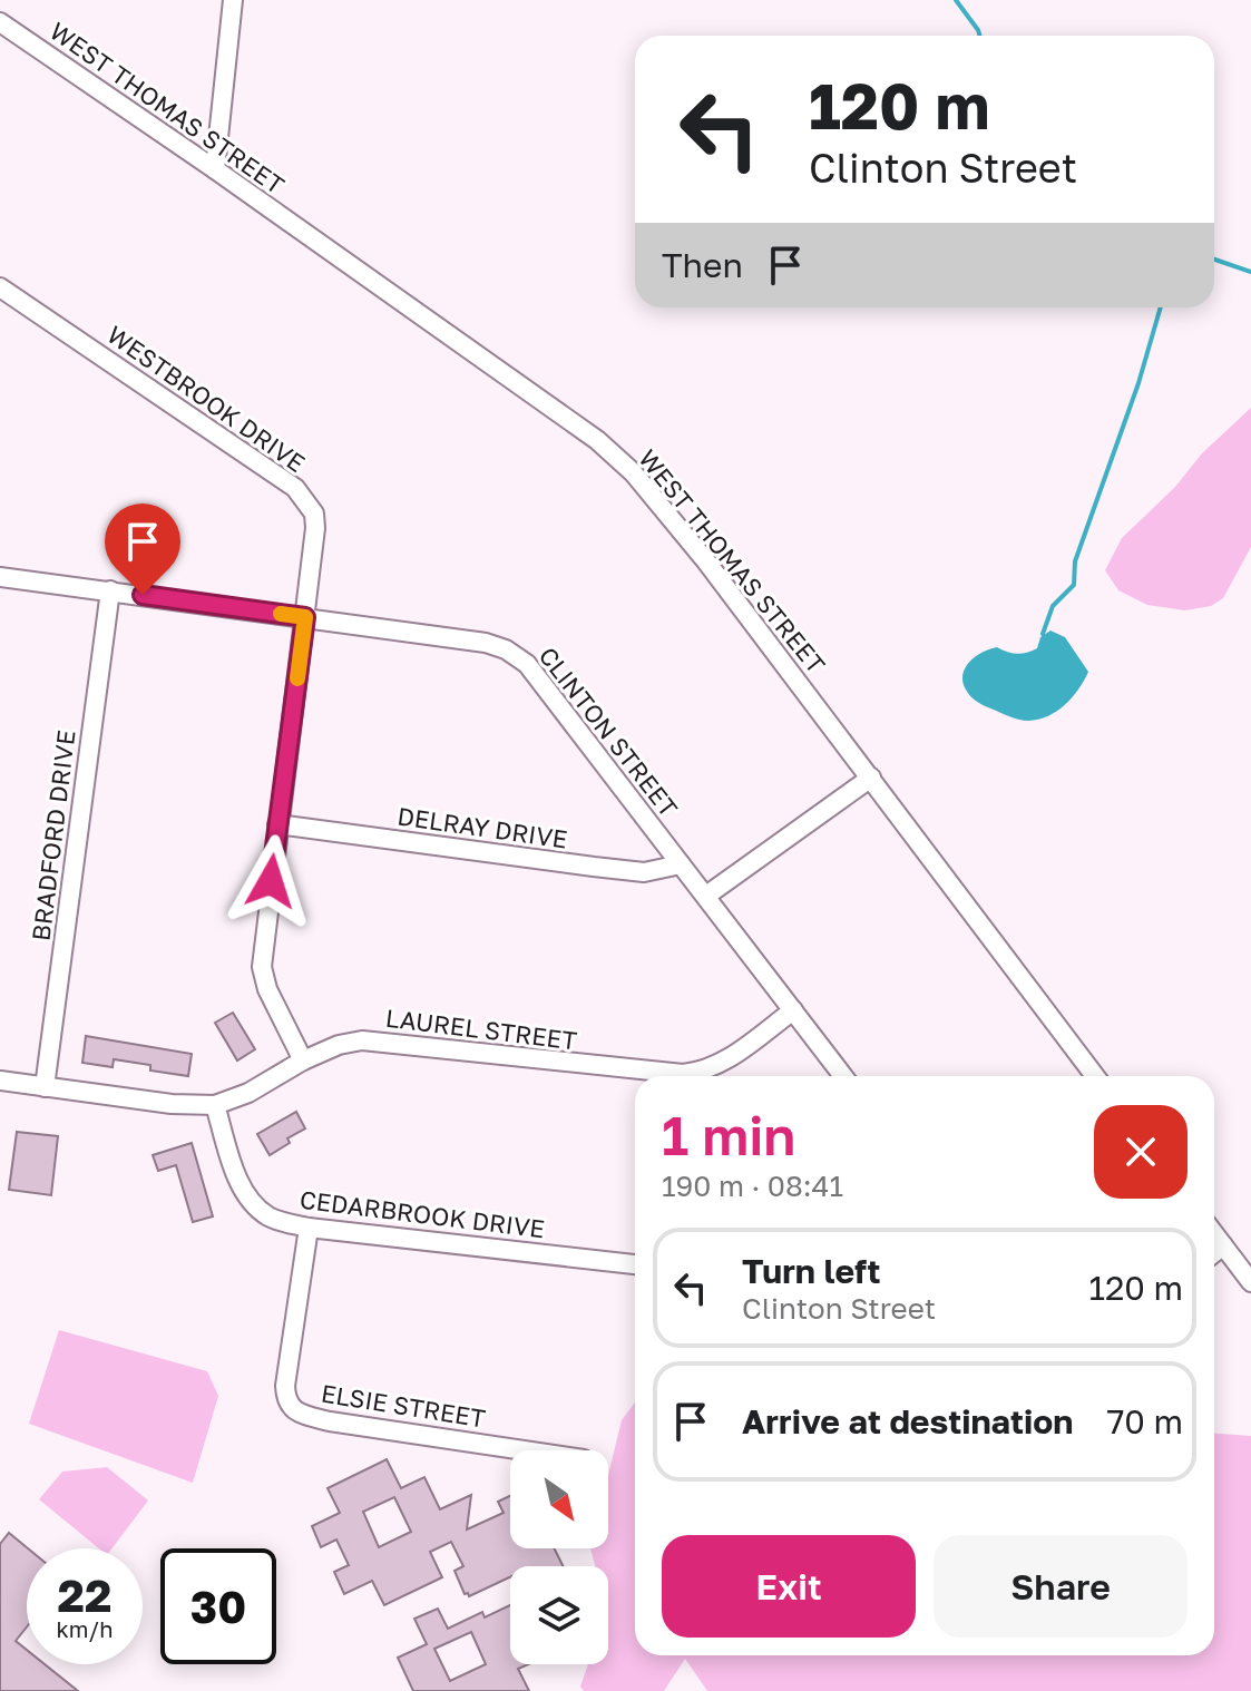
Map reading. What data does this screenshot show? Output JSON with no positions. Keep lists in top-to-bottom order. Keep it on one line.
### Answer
{"streets":{"street":["WEST THOMAS STREET","WESTBROOK DRIVE","CLINTON STREET","DELRAY DRIVE","BRADFORD DRIVE","LAUREL STREET","CEDARBROOK DRIVE","ELSIE STREET"]},"crossings":[["WESTBROOK DRIVE","CLINTON STREET"],["WESTBROOK DRIVE","DELRAY DRIVE"],["WESTBROOK DRIVE","LAUREL STREET"],["CLINTON STREET","DELRAY DRIVE"],["CLINTON STREET","BRADFORD DRIVE"],["CLINTON STREET","LAUREL STREET"],["BRADFORD DRIVE","LAUREL STREET"],["LAUREL STREET","CEDARBROOK DRIVE"],["CEDARBROOK DRIVE","ELSIE STREET"]],"north":"bottom right","page":{"turn":["120 m","Clinton Street"],"then":"Then","heading":["1 min","190 m · 08:41"],"list":[{"name":"Turn left","note":"Clinton Street","value":"120 m"},{"name":"Arrive at destination","value":"70 m"}],"buttons":["Exit","Share"],"speed":"22 km/h","limit":"30"}}
